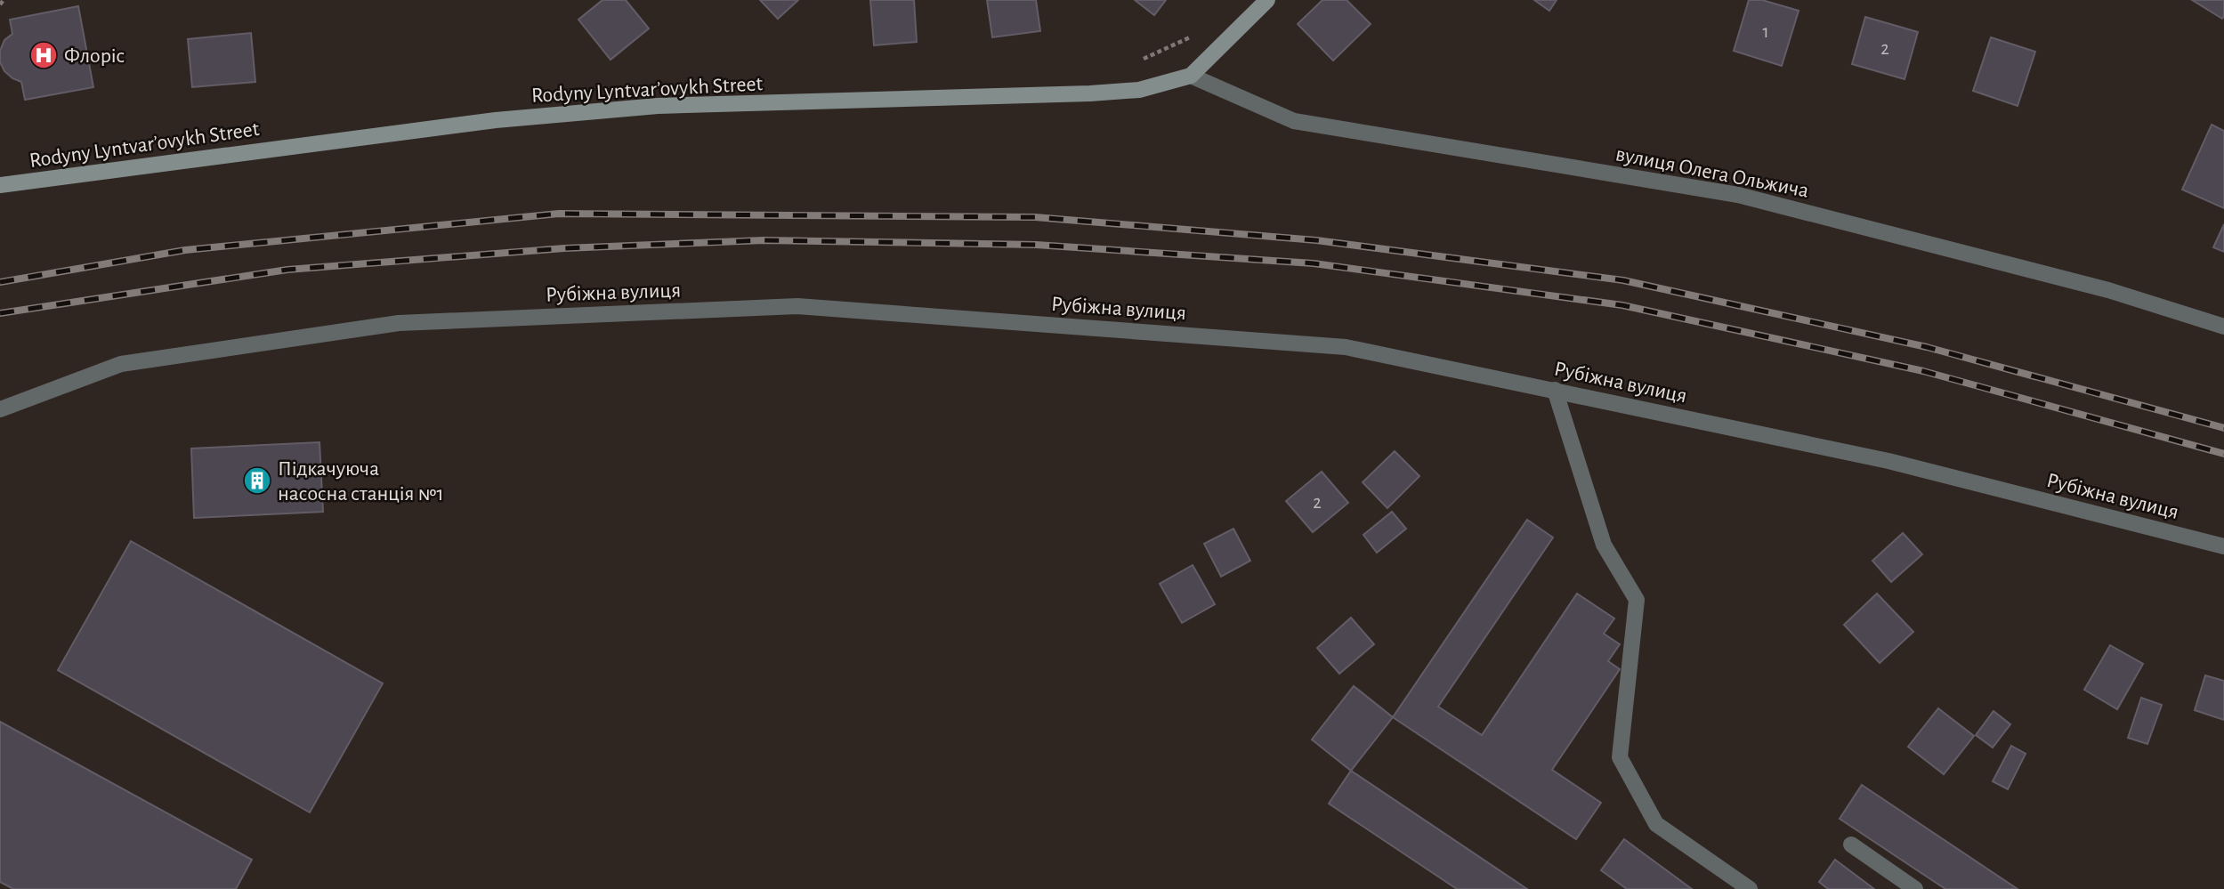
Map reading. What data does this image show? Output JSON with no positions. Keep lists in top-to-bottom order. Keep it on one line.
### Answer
{"streets":{"main road":["Rodyny Lyntvar’ovykh Street"],"street":["вулиця Олега Ольжича","Рубіжна вулиця"]},"crossings":[["Rodyny Lyntvar’ovykh Street","вулиця Олега Ольжича"]],"places":{"hospital":["Флоріс"],"building":["Підкачуюча насосна станція №1"]},"house_numbers":["1","2","2"]}
